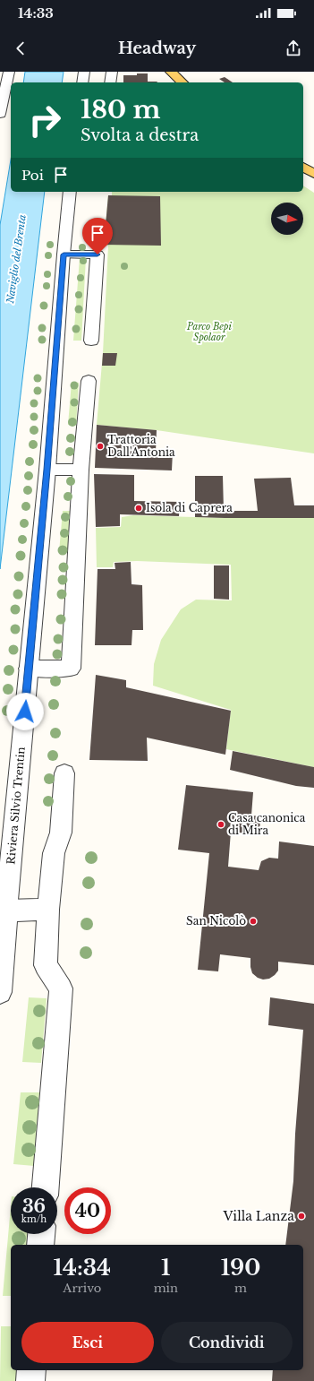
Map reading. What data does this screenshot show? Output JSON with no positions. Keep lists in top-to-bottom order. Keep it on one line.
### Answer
{"streets":{"street":["Riviera Silvio Trentin"]},"water":["Naviglio del Brenta"],"parks":["Parco Bepi Spolaor"],"places":["Trattoria Dall'Antonia","Isola di Caprera","Casa canonica di Mira","San Nicolò","Villa Lanza"],"north":"right","page":{"status":"14:33","header":"Headway","turn":["180 m","Svolta a destra"],"then":"Poi","speed":"36 km/h","limit":"40","eta":["14:34","Arrivo","1","min","190","m"],"buttons":["Esci","Condividi"]}}
